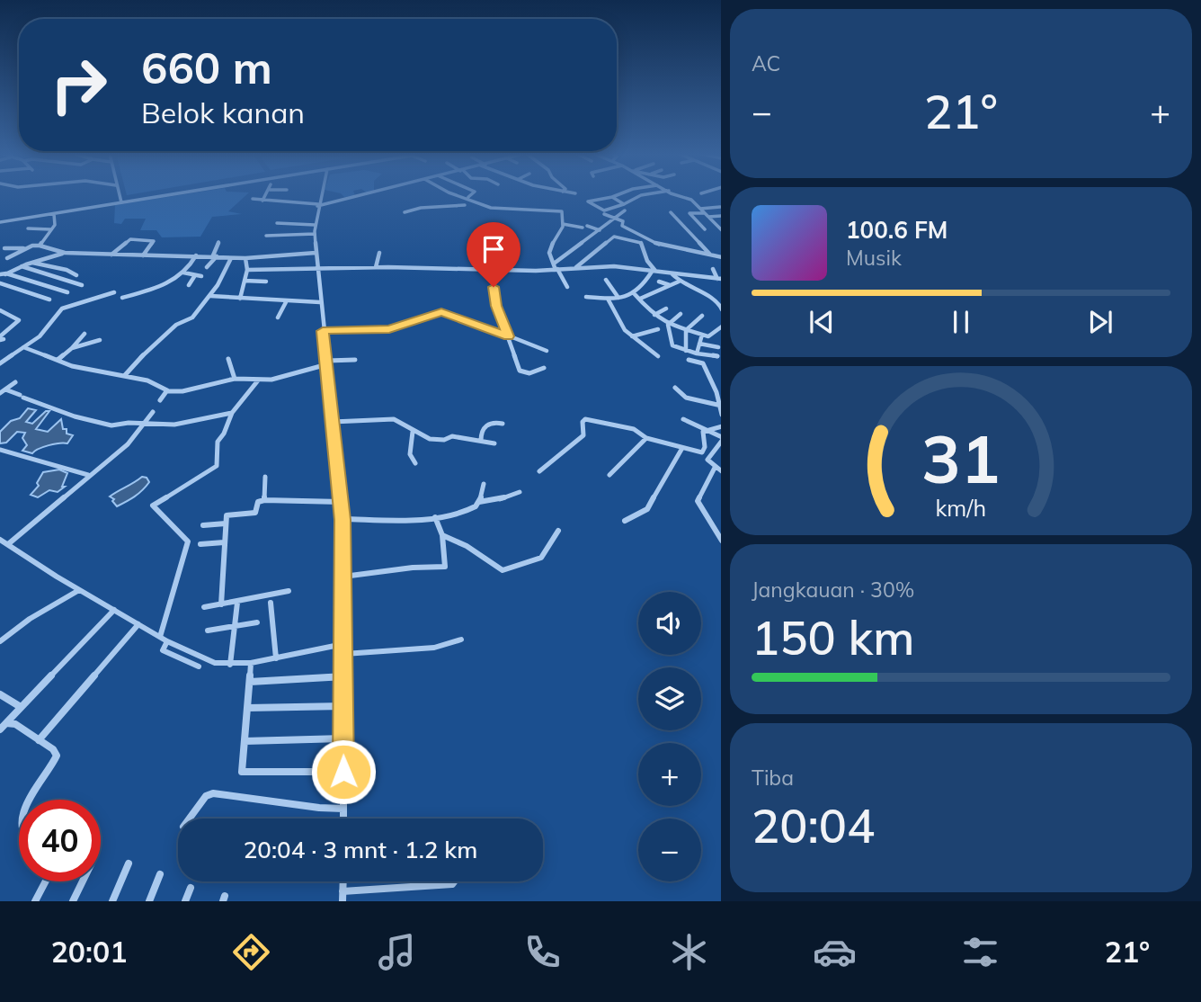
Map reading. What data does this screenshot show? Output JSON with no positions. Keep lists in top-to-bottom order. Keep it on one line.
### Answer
{"page":{"tile":["AC",["Jangkauan · 30%","150 km"],["Tiba","20:04"]],"turn":["660 m","Belok kanan"],"heat":["−","21°","+"],"song":["100.6 FM","Musik"],"map_buttons":["+","−"],"limit":"40","trip":"20:04 · 3 mnt · 1.2 km","tabs":["20:01","21°"],"gauge":["31","km/h"]}}
